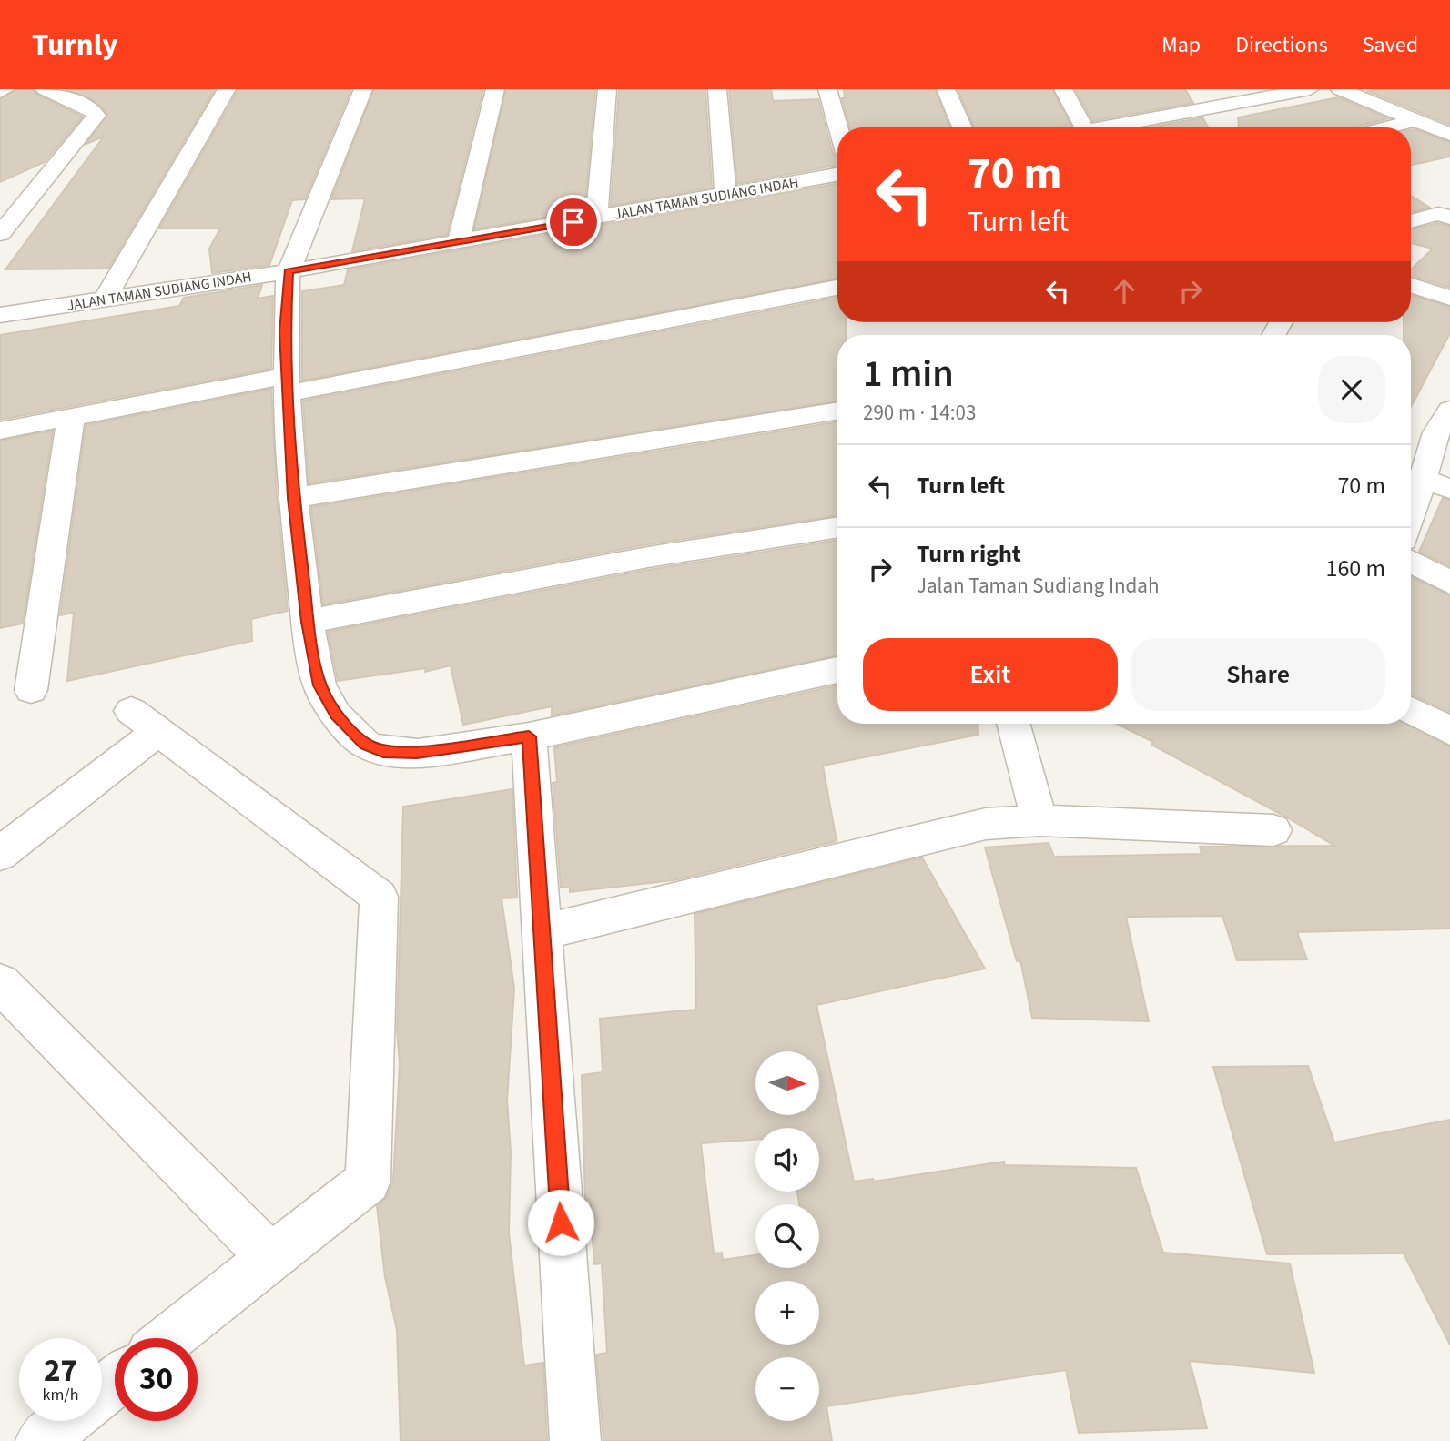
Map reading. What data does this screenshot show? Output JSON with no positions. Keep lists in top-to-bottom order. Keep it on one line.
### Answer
{"streets":{"street":["JALAN TAMAN SUDIANG INDAH"]},"north":"right","page":{"header":"Turnly","nav":["Map","Directions","Saved"],"turn":["70 m","Turn left"],"heading":["1 min","290 m · 14:03"],"list":[{"name":"Turn left","value":"70 m"},{"name":"Turn right","note":"Jalan Taman Sudiang Indah","value":"160 m"}],"buttons":["Exit","Share"],"map_buttons":["+","−"],"speed":"27 km/h","limit":"30"}}
